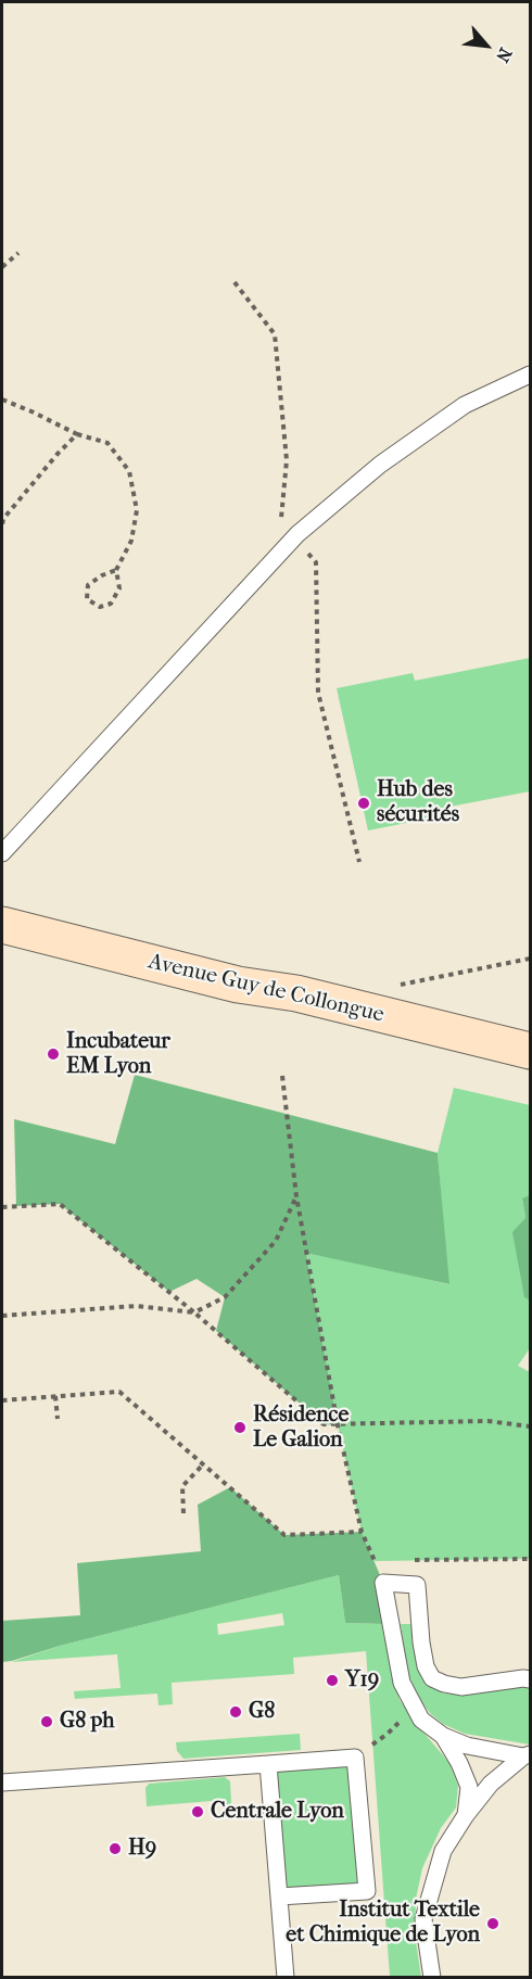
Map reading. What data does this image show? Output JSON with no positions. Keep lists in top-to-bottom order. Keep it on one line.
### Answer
{"streets":{"main road":["Avenue Guy de Collongue"]},"places":["Hub des sécurités","Incubateur EM Lyon","Résidence Le Galion","Y19","G8","G8 ph","Centrale Lyon","H9","Institut Textile et Chimique de Lyon"],"north":"bottom right"}
